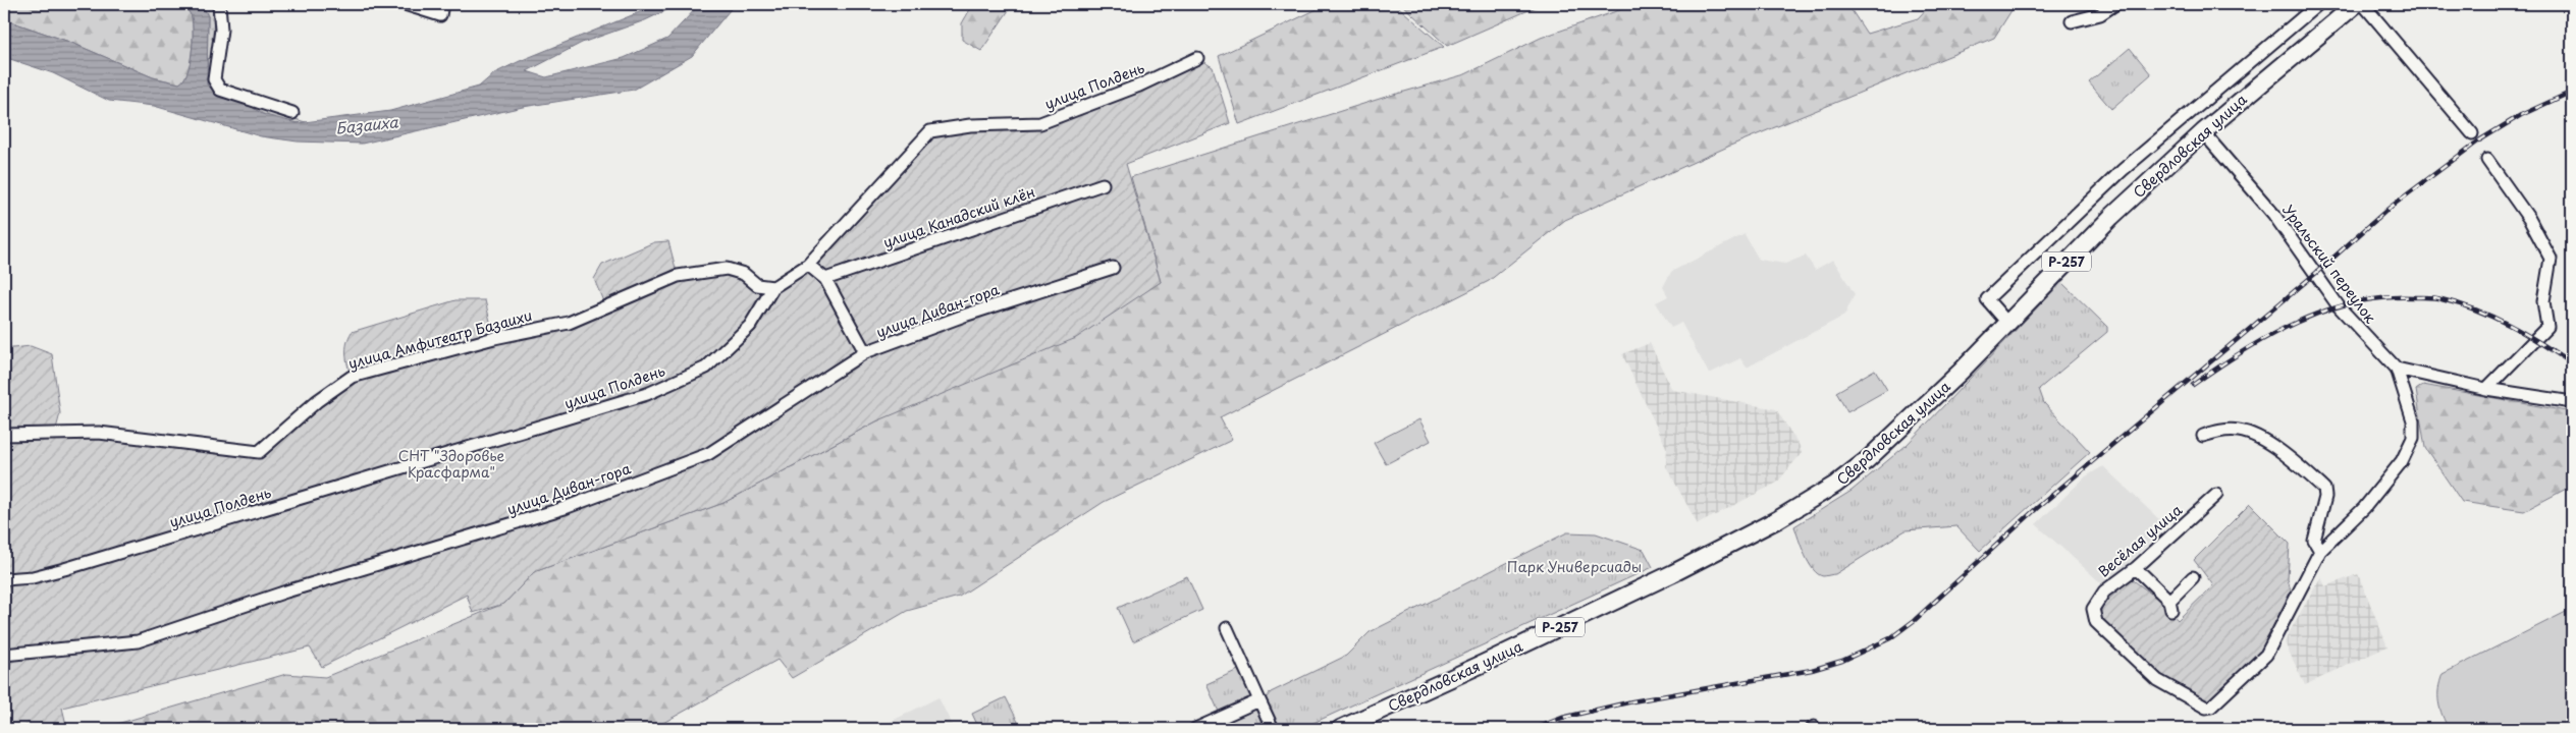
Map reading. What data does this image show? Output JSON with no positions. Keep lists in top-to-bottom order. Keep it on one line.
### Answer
{"streets":{"highway":["Свердловская улица","Р-257"],"street":["улица Полдень","улица Канадский клён","Уральский переулок","улица Диван-гора","улица Амфитеатр Базаихи","Весёлая улица"]},"crossings":[["улица Полдень","улица Амфитеатр Базаихи"],["Свердловская улица","Уральский переулок"]],"water":["Базаиха"],"parks":["СНТ \"Здоровье Красфарма\"","Парк Универсиады"]}
